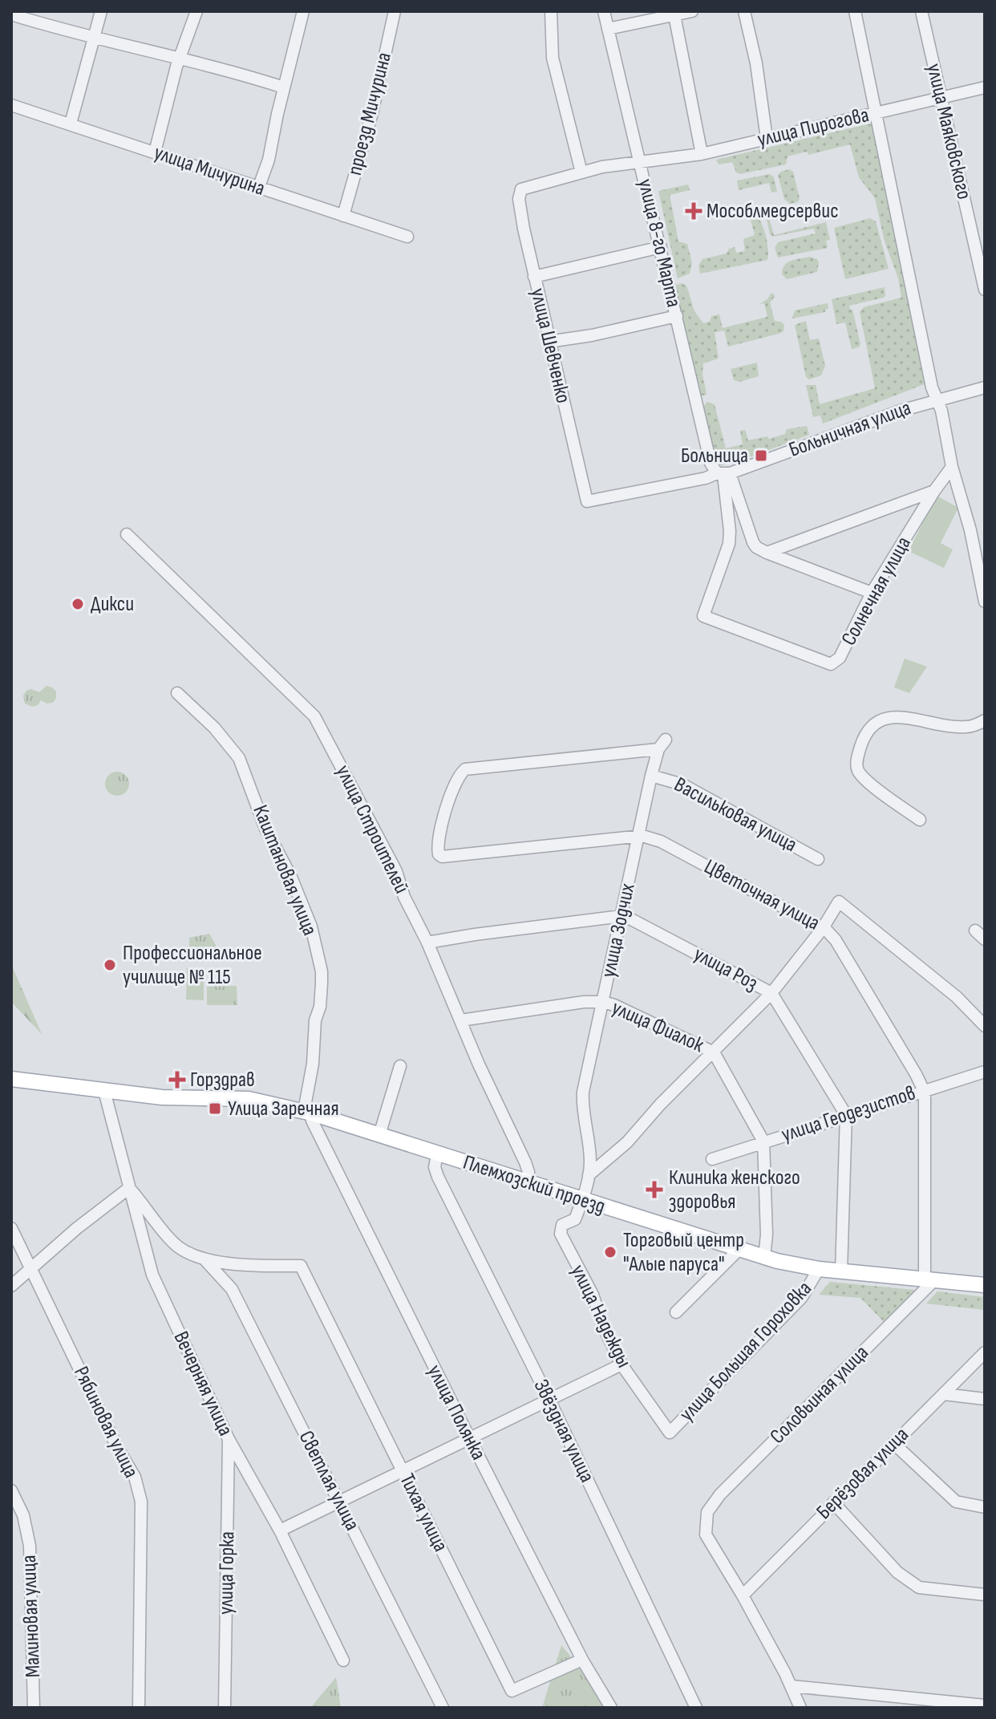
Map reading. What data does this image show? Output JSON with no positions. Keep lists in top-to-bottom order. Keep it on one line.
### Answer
{"streets":{"main road":["Племхозский проезд"],"street":["проезд Мичурина","улица Пирогова","улица Маяковского","улица Мичурина","улица 8-го Марта","улица Шевченко","Больничная улица","Солнечная улица","Васильковая улица","улица Строителей","Каштановая улица","Цветочная улица","улица Зодчих","улица Роз","улица Фиалок","улица Геодезистов","улица Надежды","улица Большая Гороховка","Вечерняя улица","Соловьиная улица","улица Полянка","Рябиновая улица","Звёздная улица","Берёзовая улица","Светлая улица","Тихая улица","улица Горка","Малиновая улица"]},"crossings":[["проезд Мичурина","улица Мичурина"],["улица Пирогова","улица Маяковского"],["улица Пирогова","улица 8-го Марта"],["улица Пирогова","улица Шевченко"],["улица 8-го Марта","Больничная улица"],["улица 8-го Марта","Солнечная улица"],["улица Шевченко","Больничная улица"],["Больничная улица","Солнечная улица"],["Васильковая улица","улица Зодчих"],["улица Строителей","улица Фиалок"],["улица Строителей","Племхозский проезд"],["Каштановая улица","Племхозский проезд"],["Каштановая улица","улица Полянка"],["Цветочная улица","улица Зодчих"],["Цветочная улица","улица Геодезистов"],["Цветочная улица","Племхозский проезд"],["Цветочная улица","Соловьиная улица"],["улица Зодчих","улица Роз"],["улица Зодчих","улица Фиалок"],["улица Зодчих","Племхозский проезд"],["улица Зодчих","улица Надежды"],["улица Роз","улица Геодезистов"],["улица Фиалок","улица Геодезистов"],["улица Фиалок","Племхозский проезд"],["Племхозский проезд","улица Надежды"],["Племхозский проезд","улица Большая Гороховка"],["Племхозский проезд","Вечерняя улица"],["Племхозский проезд","Соловьиная улица"],["Племхозский проезд","улица Полянка"],["Племхозский проезд","Звёздная улица"],["улица Надежды","улица Большая Гороховка"],["Вечерняя улица","улица Горка"],["Соловьиная улица","Берёзовая улица"],["улица Полянка","Тихая улица"],["Светлая улица","Тихая улица"]],"places":{"health":["Мособлмедсервис","Горздрав","Клиника женского здоровья"],"transit":["Больница","Улица Заречная"],"other":["Дикси","Профессиональное училище № 115","Торговый центр \"Алые паруса\""]}}
